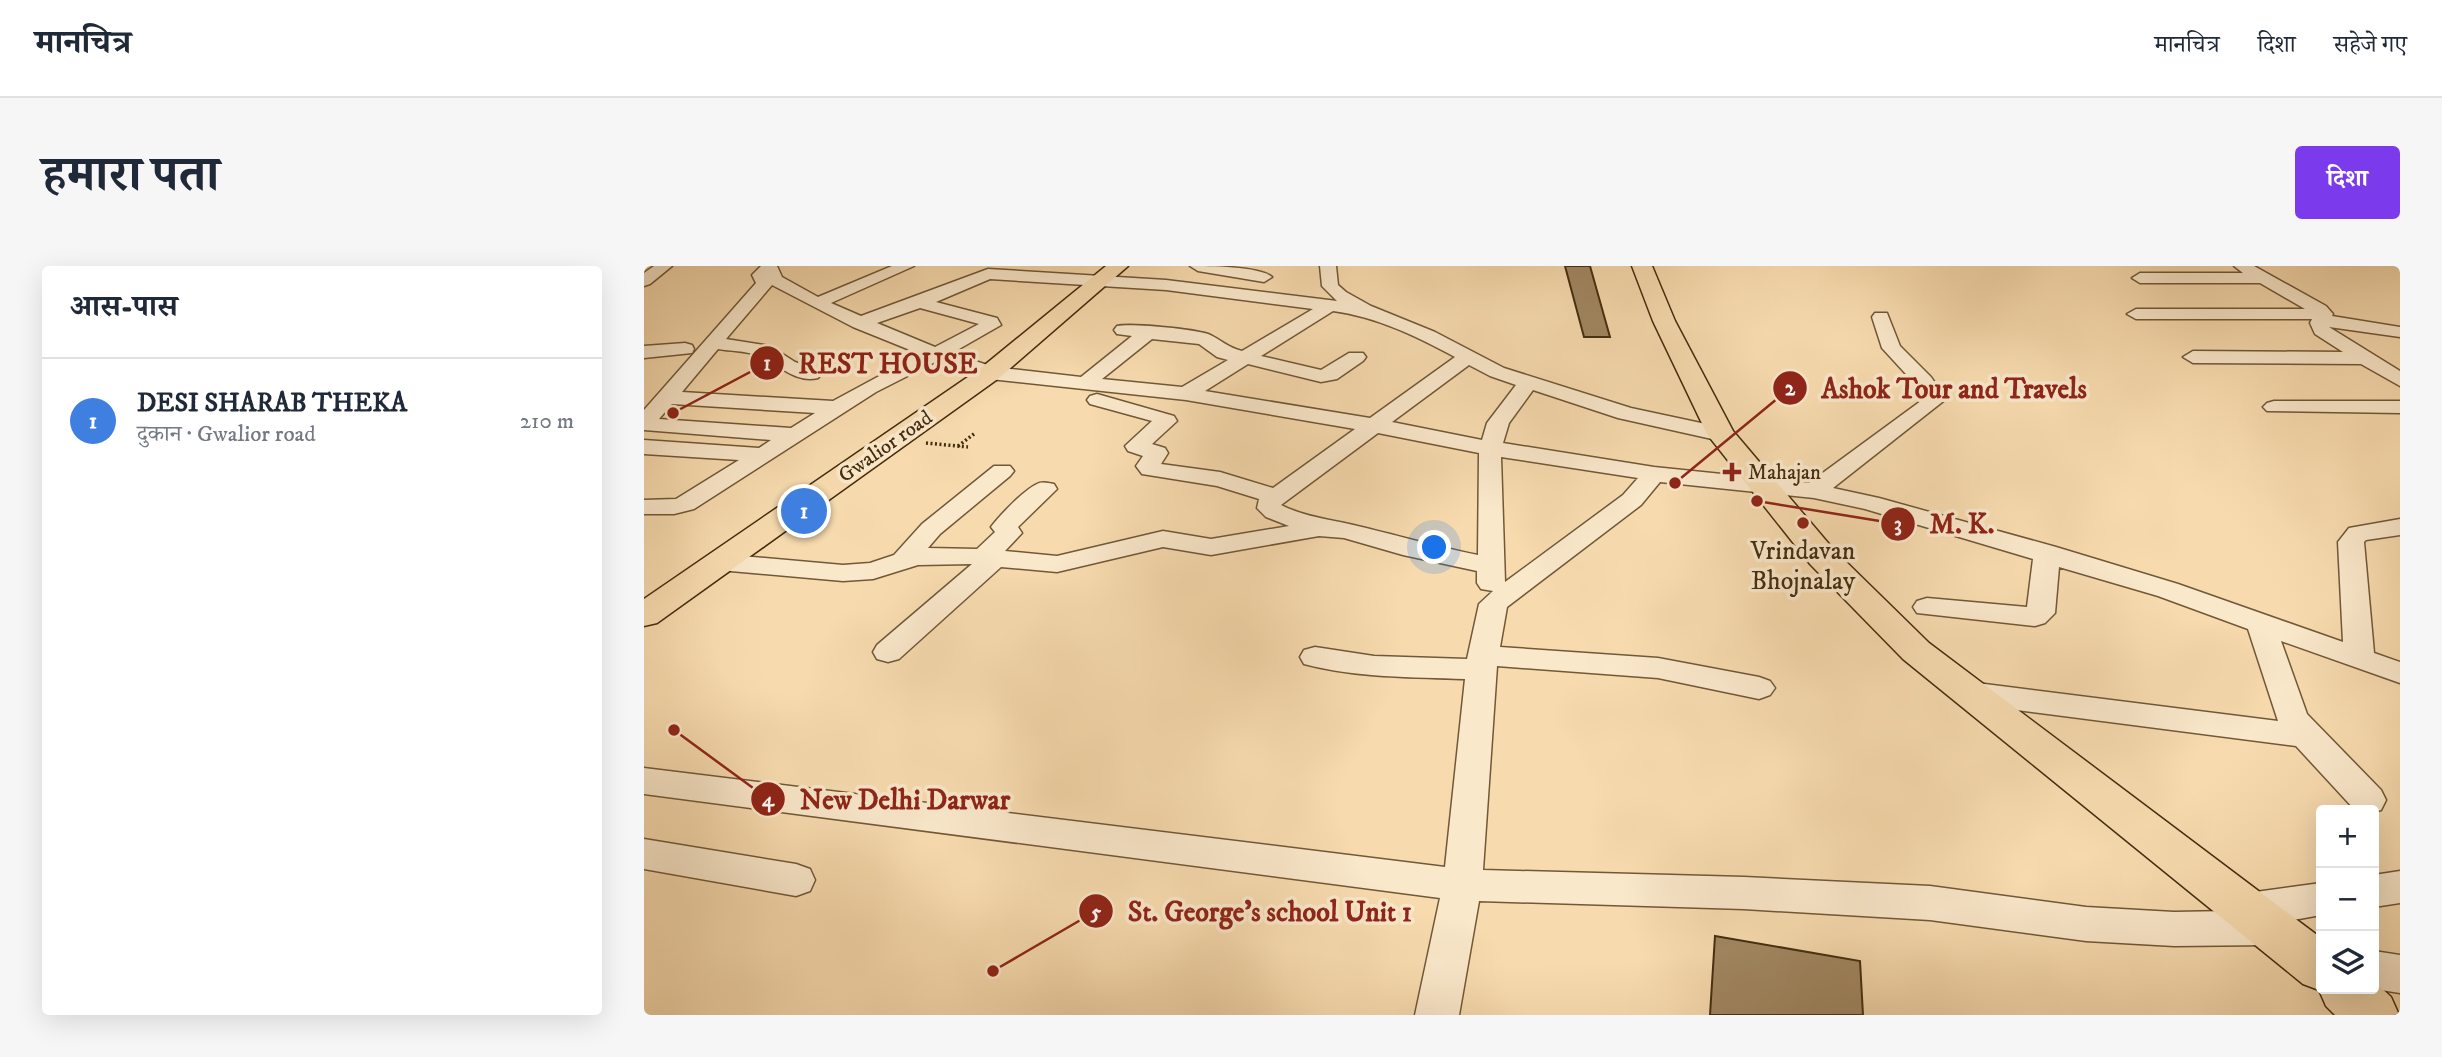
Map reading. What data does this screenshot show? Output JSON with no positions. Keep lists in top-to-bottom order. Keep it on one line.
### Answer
{"streets":{"main road":["Gwalior road"]},"places":{"other":["REST HOUSE","Ashok Tour and Travels","M. K.","Vrindavan Bhojnalay","New Delhi Darwar","St. George's school Unit 1"],"health":["Mahajan"]},"page":{"header":"मानचित्र","nav":["मानचित्र","दिशा","सहेजे गए"],"title":"हमारा पता","buttons":"दिशा","heading":"आस-पास","list":[{"mark":"1","name":"DESI SHARAB THEKA","note":"दुकान · Gwalior road","value":"210 m"}],"pins":"1","map_buttons":["+","−"]}}
